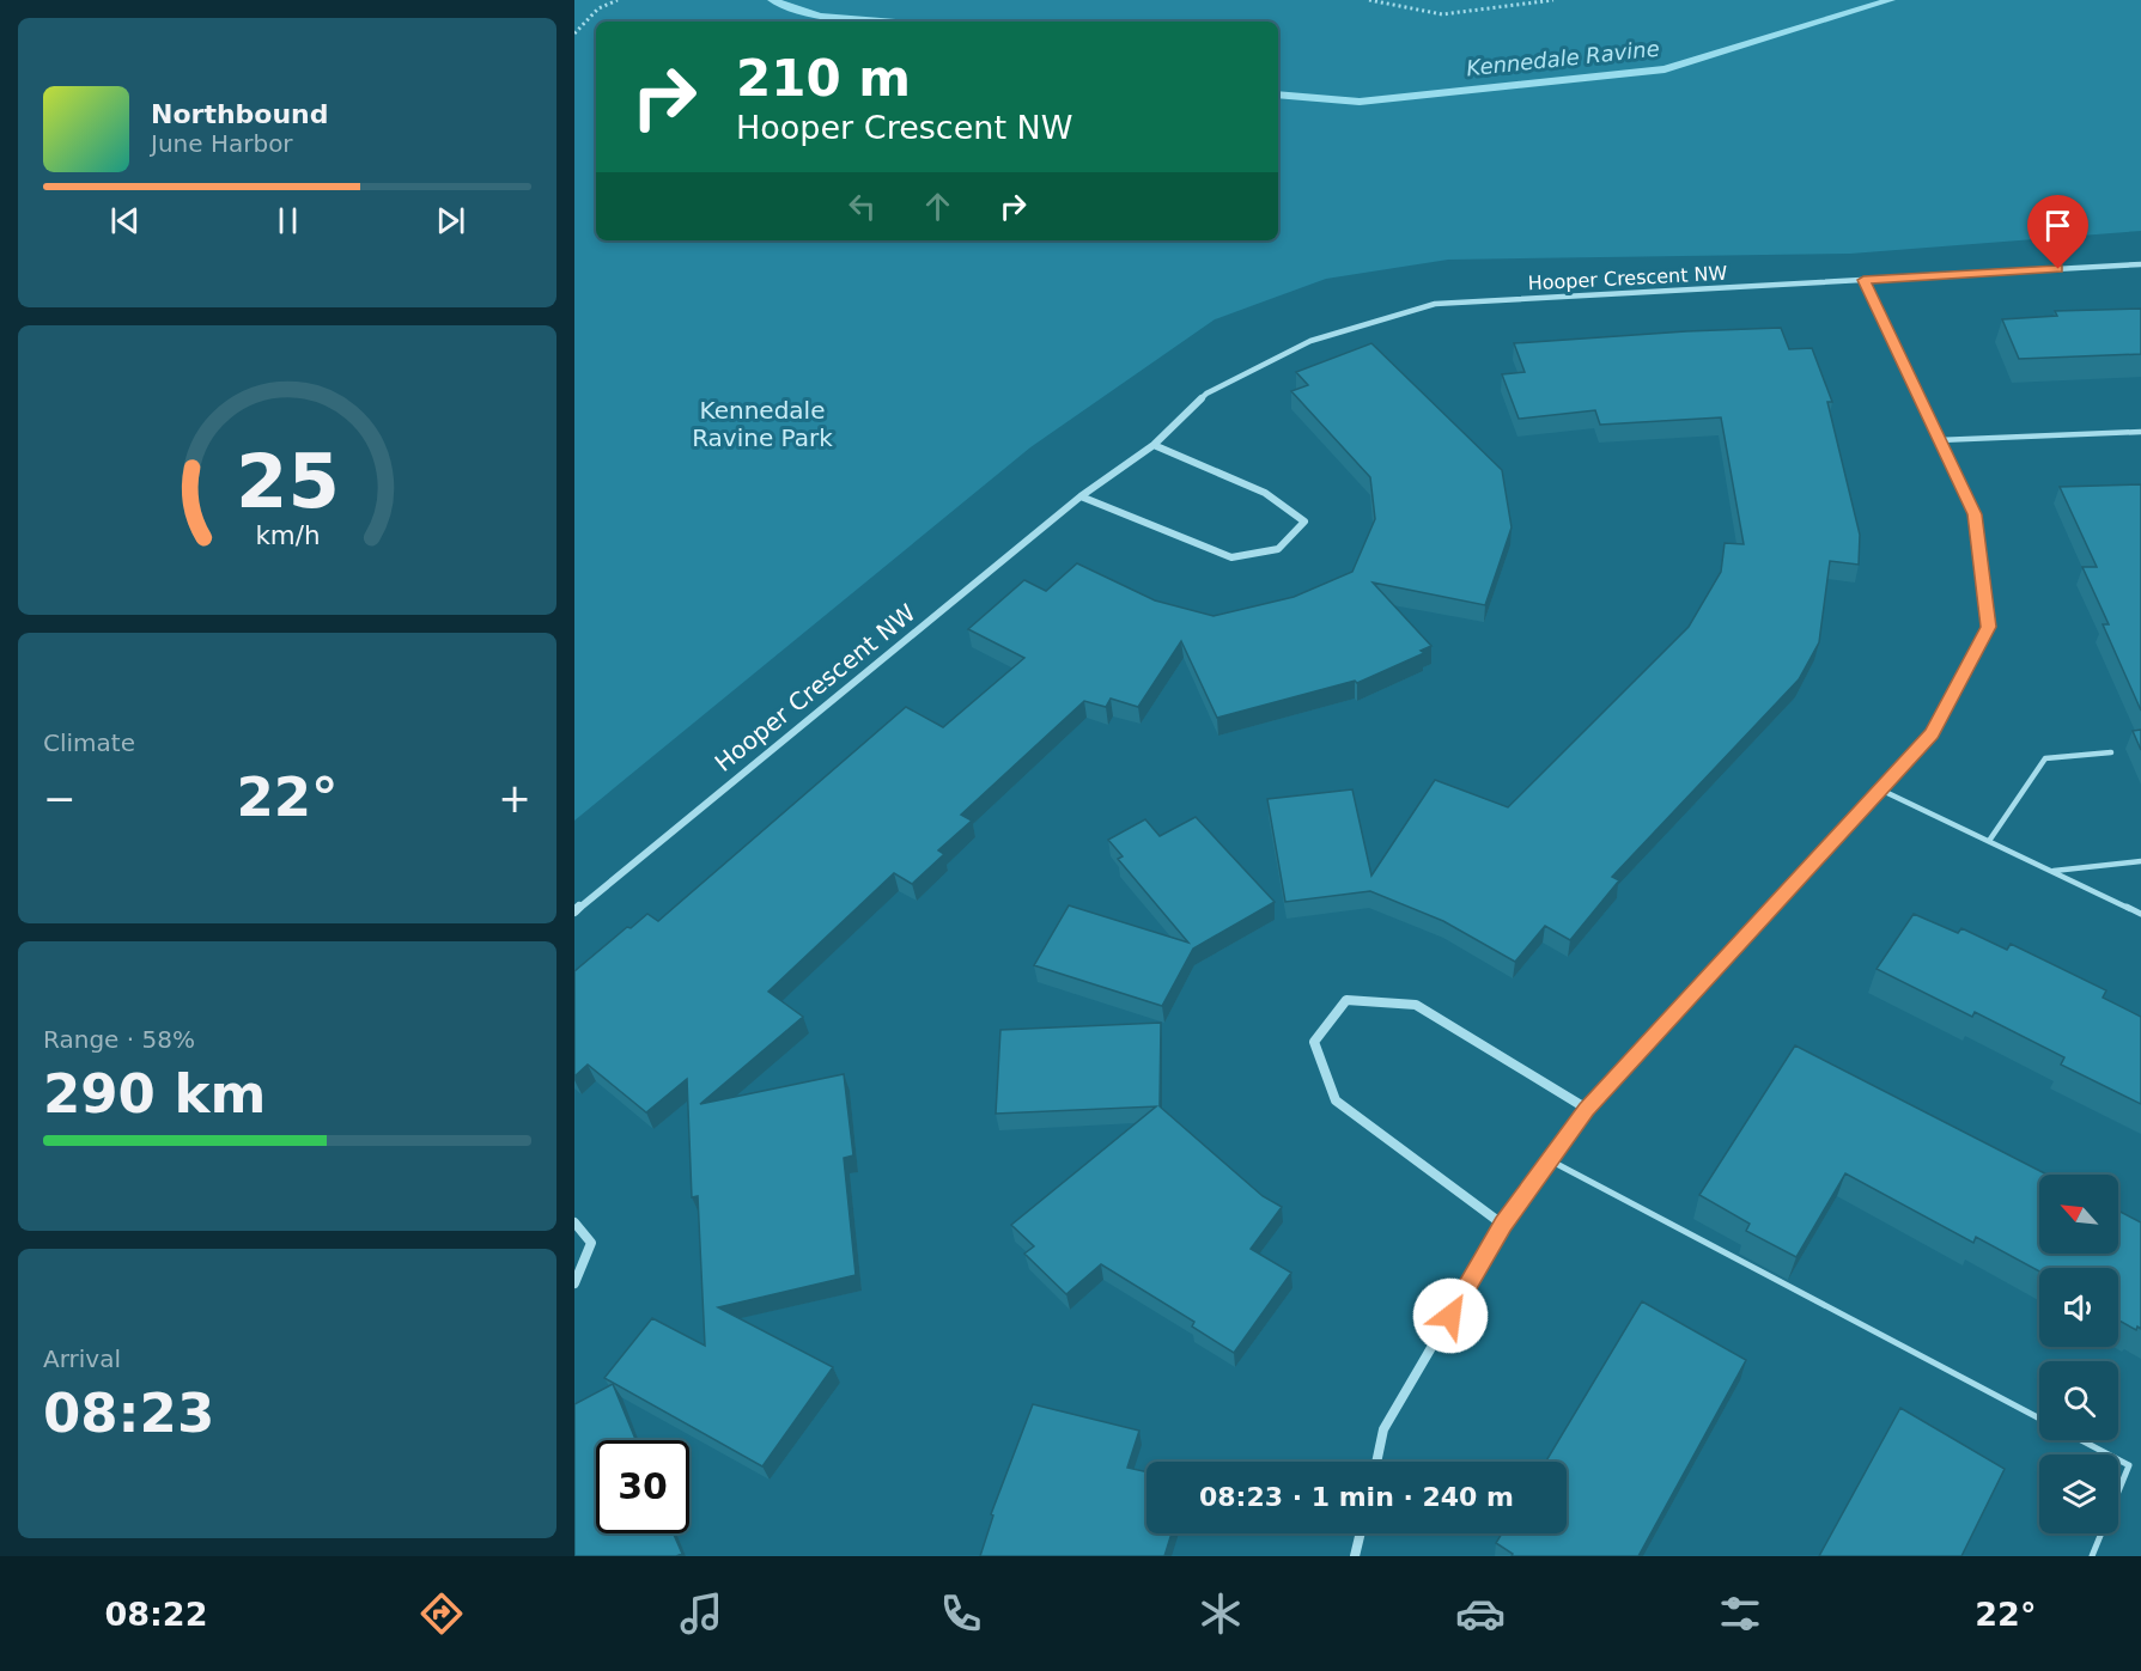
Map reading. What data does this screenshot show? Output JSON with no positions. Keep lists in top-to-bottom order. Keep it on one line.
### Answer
{"streets":{"street":["Hooper Crescent NW"]},"water":["Kennedale Ravine"],"parks":["Kennedale Ravine Park"],"north":"top left","page":{"turn":["210 m","Hooper Crescent NW"],"song":["Northbound","June Harbor"],"tile":["Climate",["Range · 58%","290 km"],["Arrival","08:23"]],"heat":["−","22°","+"],"limit":"30","trip":"08:23 · 1 min · 240 m","tabs":["08:22","22°"],"gauge":["25","km/h"]}}
